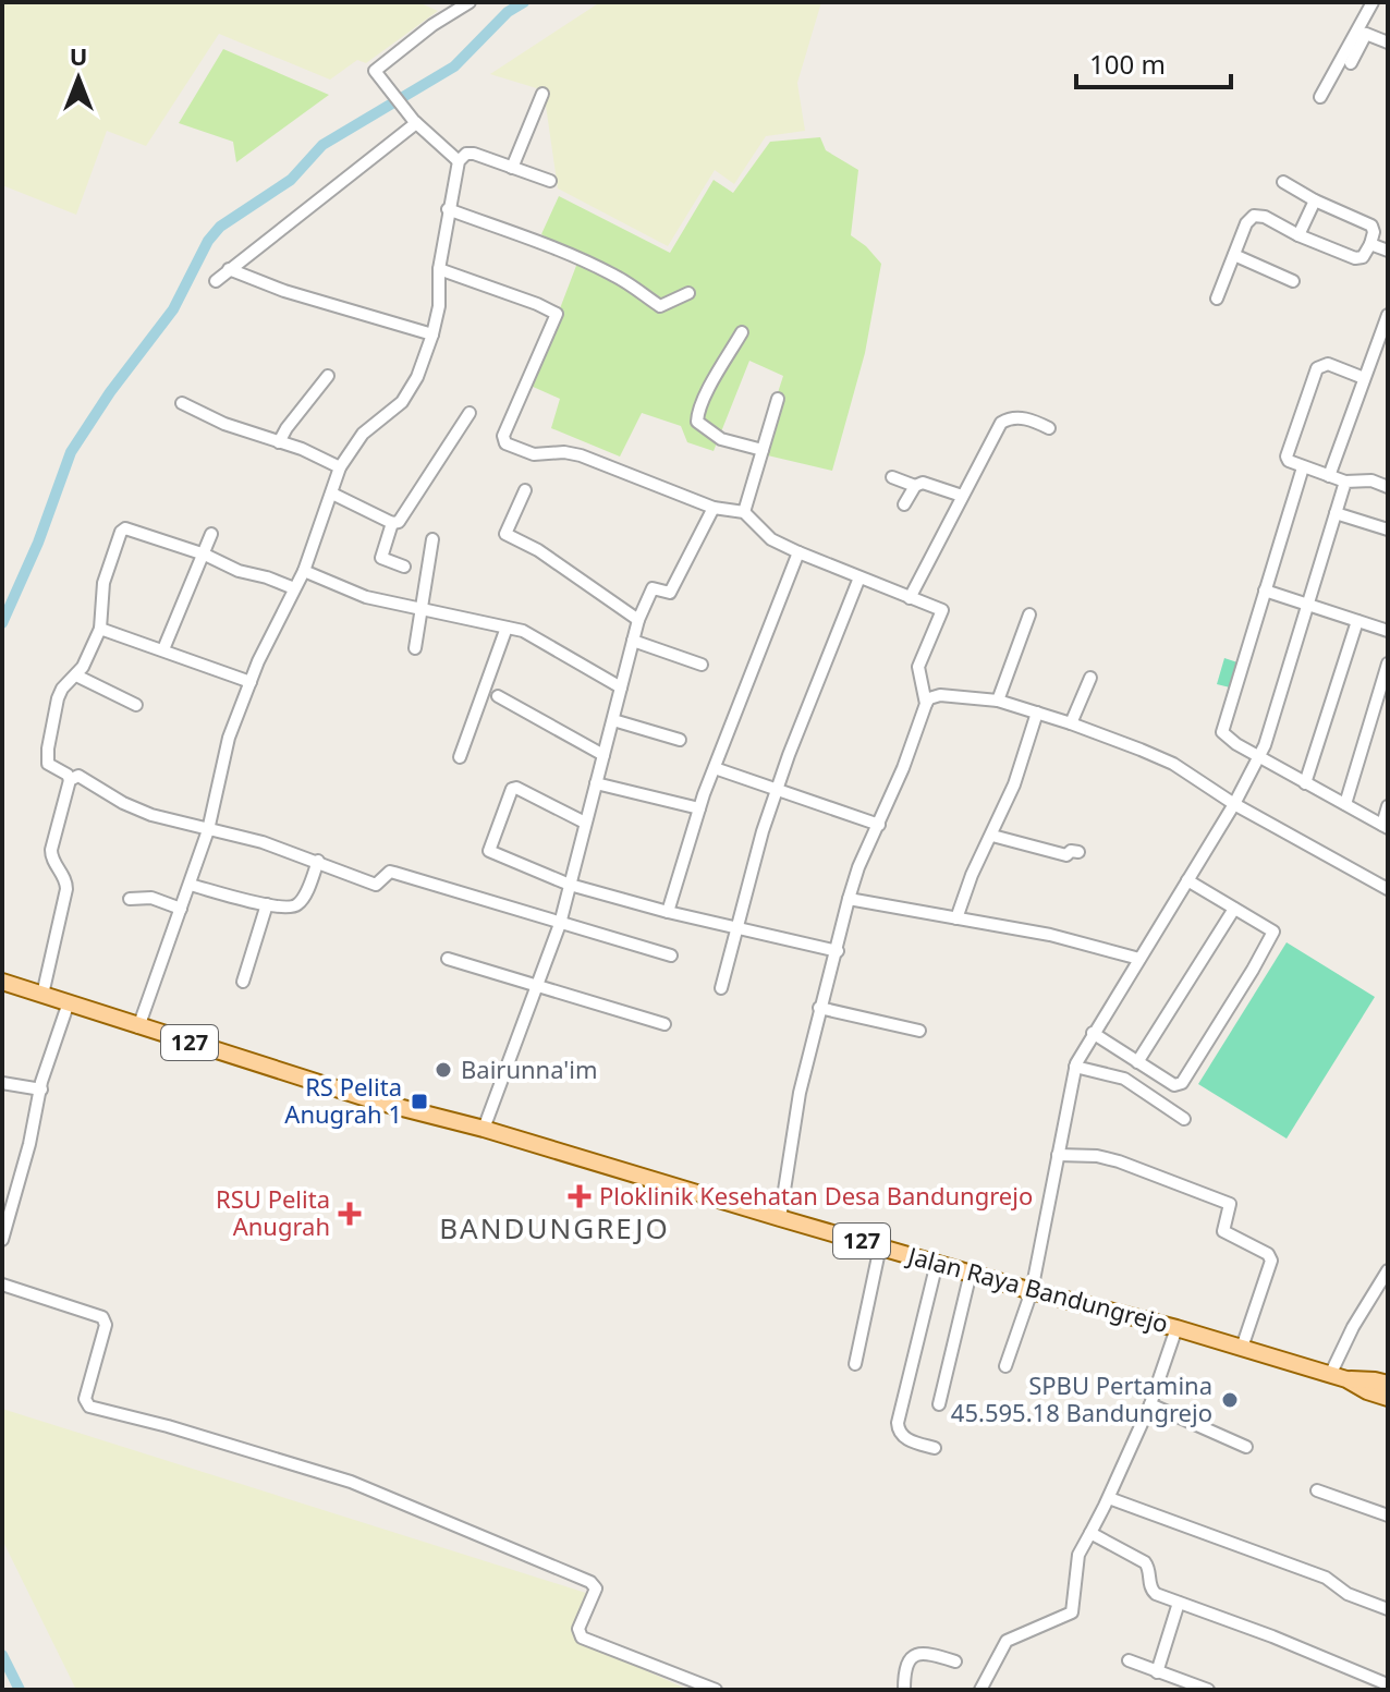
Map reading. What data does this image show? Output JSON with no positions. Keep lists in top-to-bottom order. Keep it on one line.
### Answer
{"streets":{"main road":["127","Jalan Raya Bandungrejo"]},"crossings":[["127","Jalan Raya Bandungrejo"]],"districts":["BANDUNGREJO"],"places":{"other":["Bairunna'im","SPBU Pertamina 45.595.18 Bandungrejo"],"transit":["RS Pelita Anugrah 1"],"health":["Ploklinik Kesehatan Desa Bandungrejo","RSU Pelita Anugrah"]},"scale_bar":"100 m","north":"top"}
